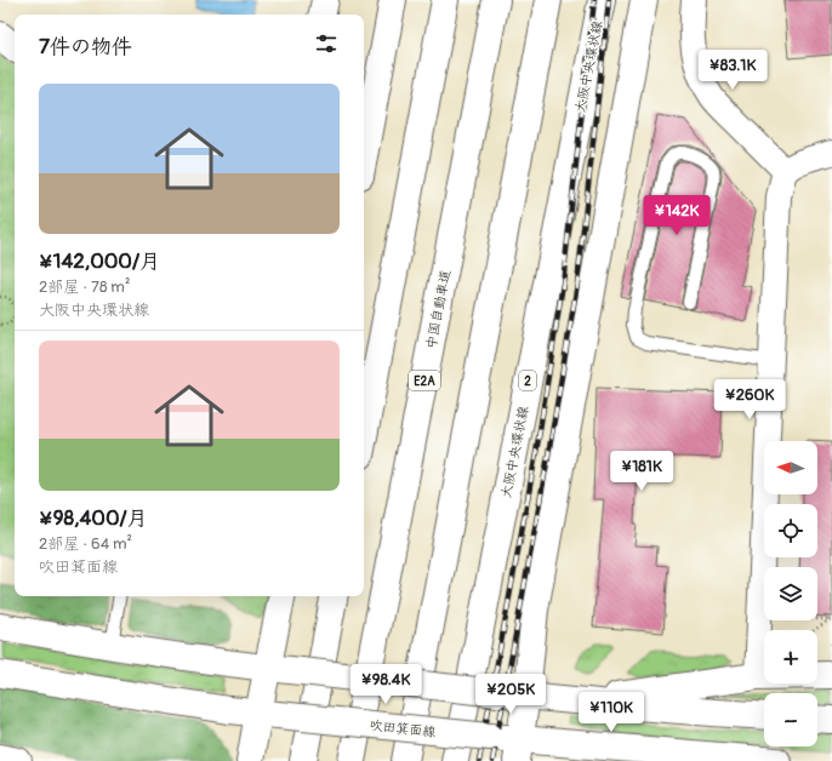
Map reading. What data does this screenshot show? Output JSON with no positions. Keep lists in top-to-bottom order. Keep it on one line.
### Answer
{"streets":{"main road":["大阪中央環状線","中国自動車道","E2A","2","吹田箕面線"]},"north":"left","page":{"heading":"7件の物件","price":["¥83.1K","¥142K","¥260K","¥181K","¥98.4K","¥205K","¥110K"],"list":[{"name":"¥142,000/月","note":"2部屋 · 78 m² · 大阪中央環状線"},{"name":"¥98,400/月","note":"2部屋 · 64 m² · 吹田箕面線"}],"map_buttons":["+","−"]}}
